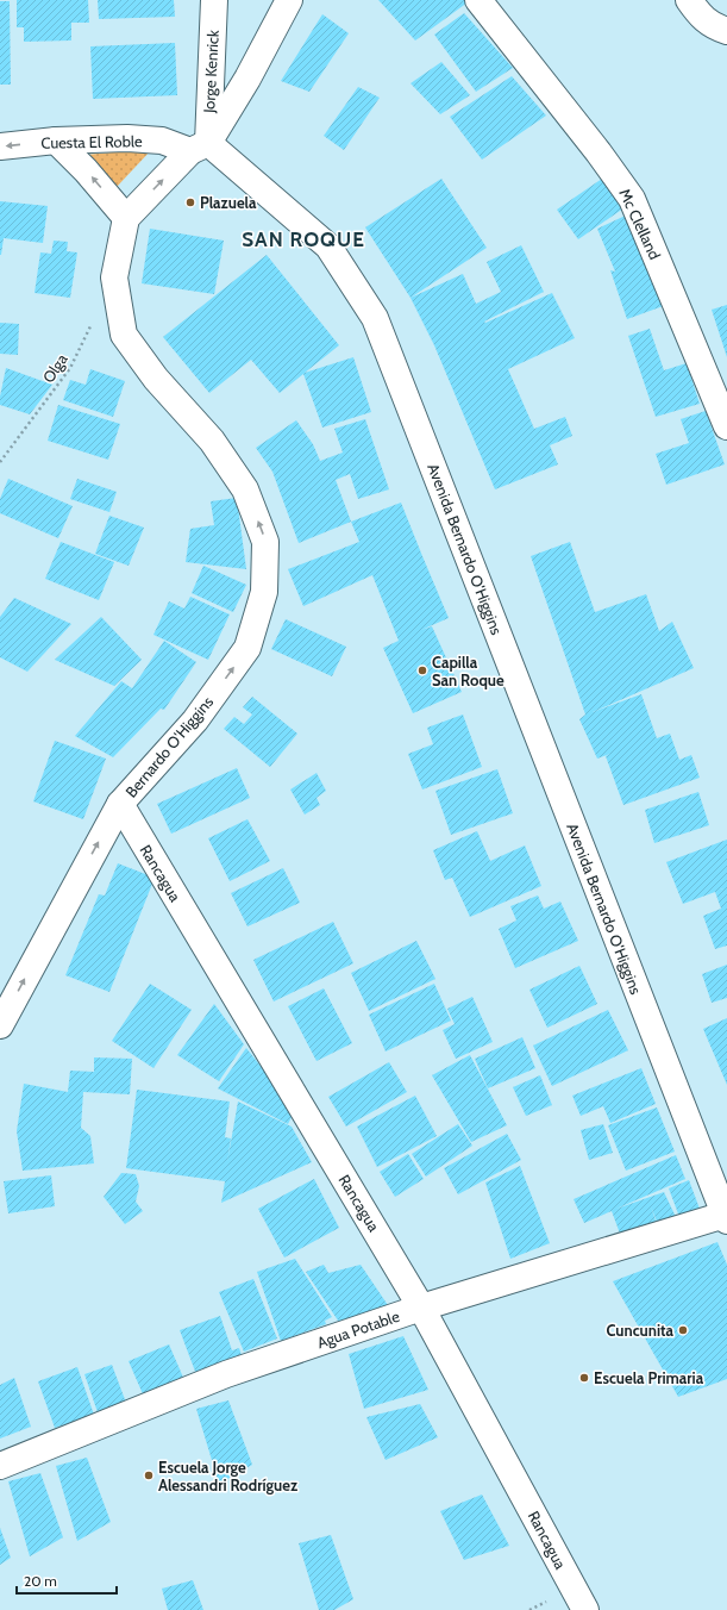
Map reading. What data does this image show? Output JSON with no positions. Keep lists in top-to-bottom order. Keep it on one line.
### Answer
{"streets":{"main road":["Jorge Kenrick","Cuesta El Roble","Mc Clelland","Avenida Bernardo O'Higgins","Bernardo O'Higgins","Rancagua","Agua Potable"],"path":["Olga"]},"crossings":[["Jorge Kenrick","Cuesta El Roble"],["Jorge Kenrick","Avenida Bernardo O'Higgins"],["Cuesta El Roble","Avenida Bernardo O'Higgins"],["Olga","Bernardo O'Higgins"],["Avenida Bernardo O'Higgins","Agua Potable"],["Bernardo O'Higgins","Rancagua"],["Rancagua","Agua Potable"]],"one_way":["Bernardo O'Higgins"],"districts":["SAN ROQUE"],"places":["Plazuela","Capilla San Roque","Cuncunita","Escuela Primaria","Escuela Jorge Alessandri Rodríguez"],"scale_bar":"20 m"}
